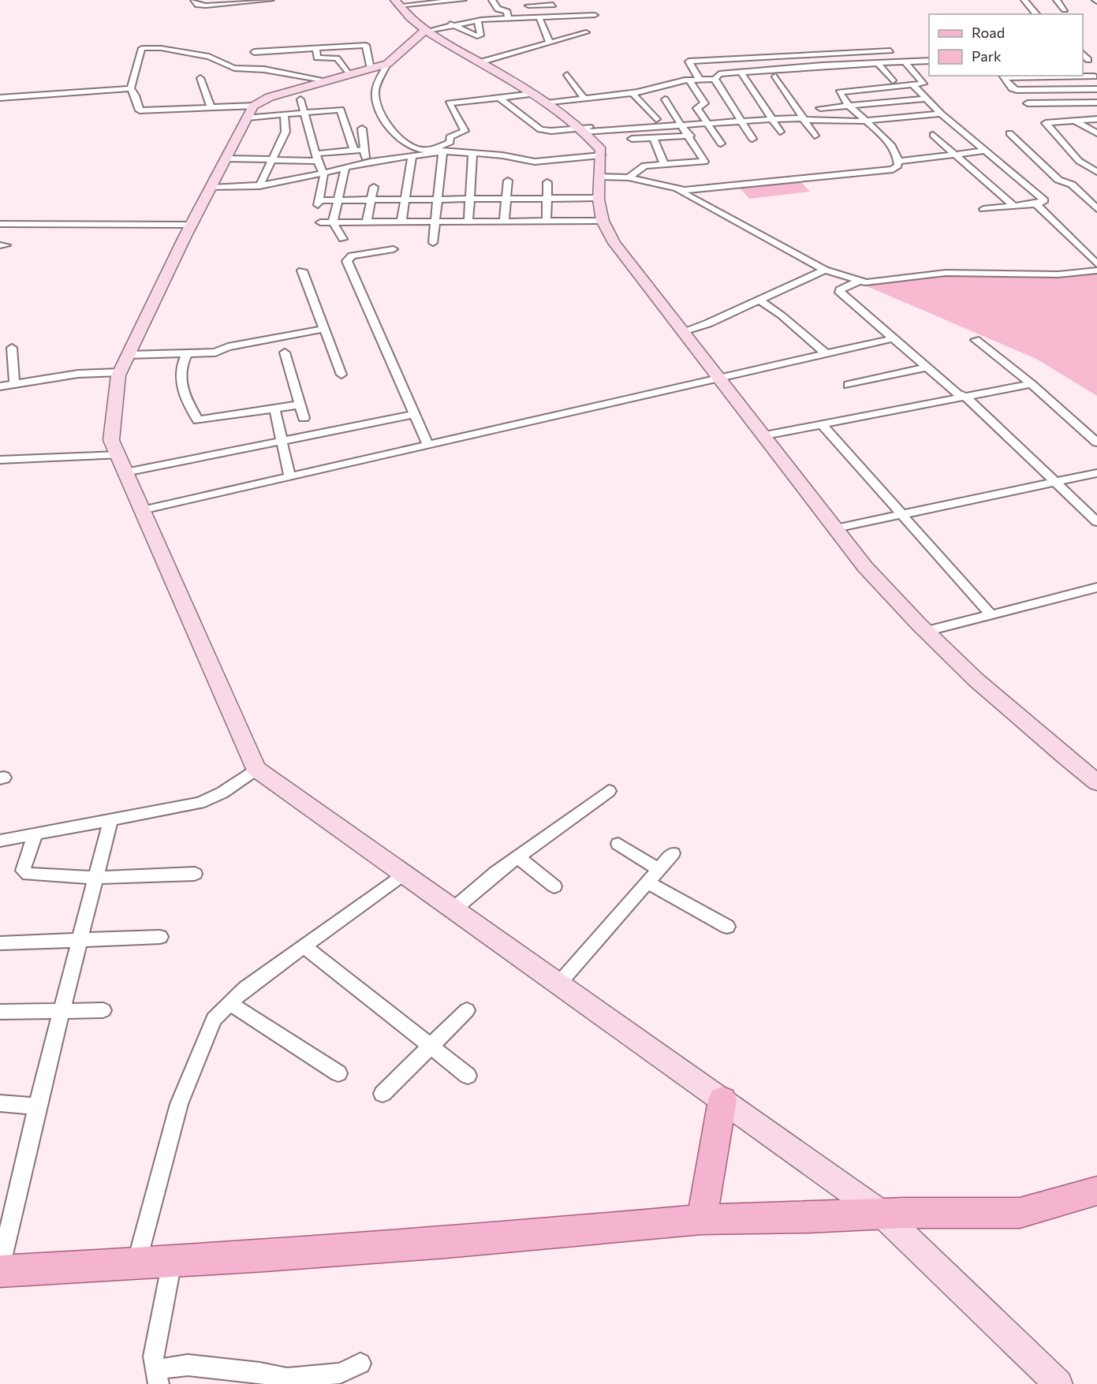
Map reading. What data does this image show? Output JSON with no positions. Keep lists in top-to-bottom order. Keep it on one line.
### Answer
{"legend":["Road","Park"]}
